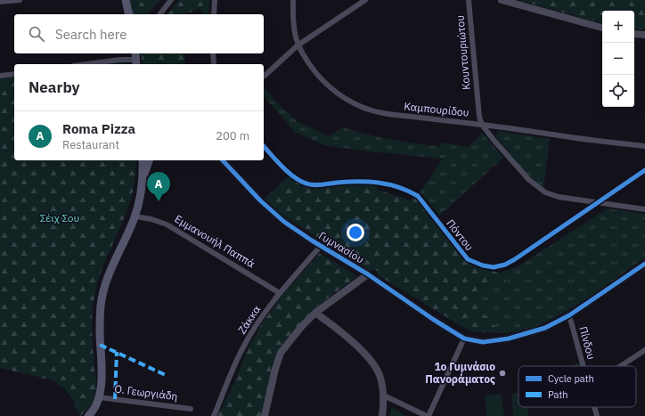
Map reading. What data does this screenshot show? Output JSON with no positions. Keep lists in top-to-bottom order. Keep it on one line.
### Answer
{"streets":{"street":["Κουντουριώτου","Καμπουρίδου","Πόντου","Εμμανουήλ Παππά","Γυμνασίου","Ζάκκα","Πίνδου","Ο. Γεωργιάδη"]},"crossings":[["Κουντουριώτου","Καμπουρίδου"],["Εμμανουήλ Παππά","Ζάκκα"],["Γυμνασίου","Ζάκκα"]],"parks":["Σέιχ Σου"],"places":["1ο Γυμνάσιο Πανοράματος"],"legend":["Cycle path","Path"],"page":{"map_buttons":["+","−"],"search":"Search here","heading":"Nearby","list":[{"mark":"A","name":"Roma Pizza","note":"Restaurant","value":"200 m"}],"pins":"A"}}
